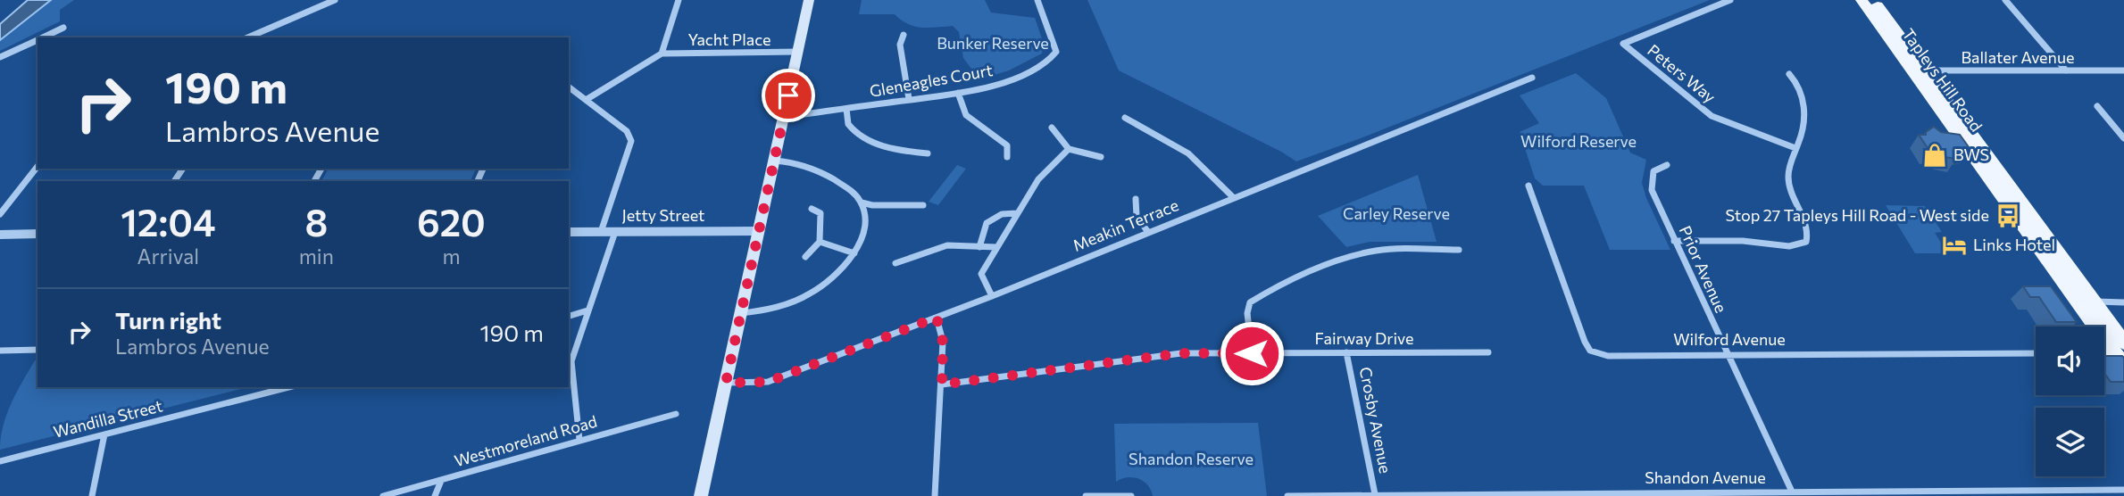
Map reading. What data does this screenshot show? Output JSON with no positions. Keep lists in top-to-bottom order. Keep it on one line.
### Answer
{"streets":{"main road":["Tapleys Hill Road"],"street":["Yacht Place","Ballater Avenue","Peters Way","Gleneagles Court","Jetty Street","Meakin Terrace","Prior Avenue","Fairway Drive","Wilford Avenue","Wandilla Street","Crosby Avenue","Westmoreland Road","Shandon Avenue"]},"crossings":[["Ballater Avenue","Tapleys Hill Road"],["Prior Avenue","Wilford Avenue"],["Prior Avenue","Shandon Avenue"],["Fairway Drive","Crosby Avenue"],["Crosby Avenue","Shandon Avenue"]],"parks":["Bunker Reserve","Wilford Reserve","Carley Reserve","Shandon Reserve"],"places":{"shop":["BWS"],"bus stop":["Stop 27 Tapleys Hill Road - West side"],"hotel":["Links Hotel"]},"page":{"turn":["190 m","Lambros Avenue"],"eta":["12:04","Arrival","8","min","620","m"],"list":[{"name":"Turn right","note":"Lambros Avenue","value":"190 m"}]}}
